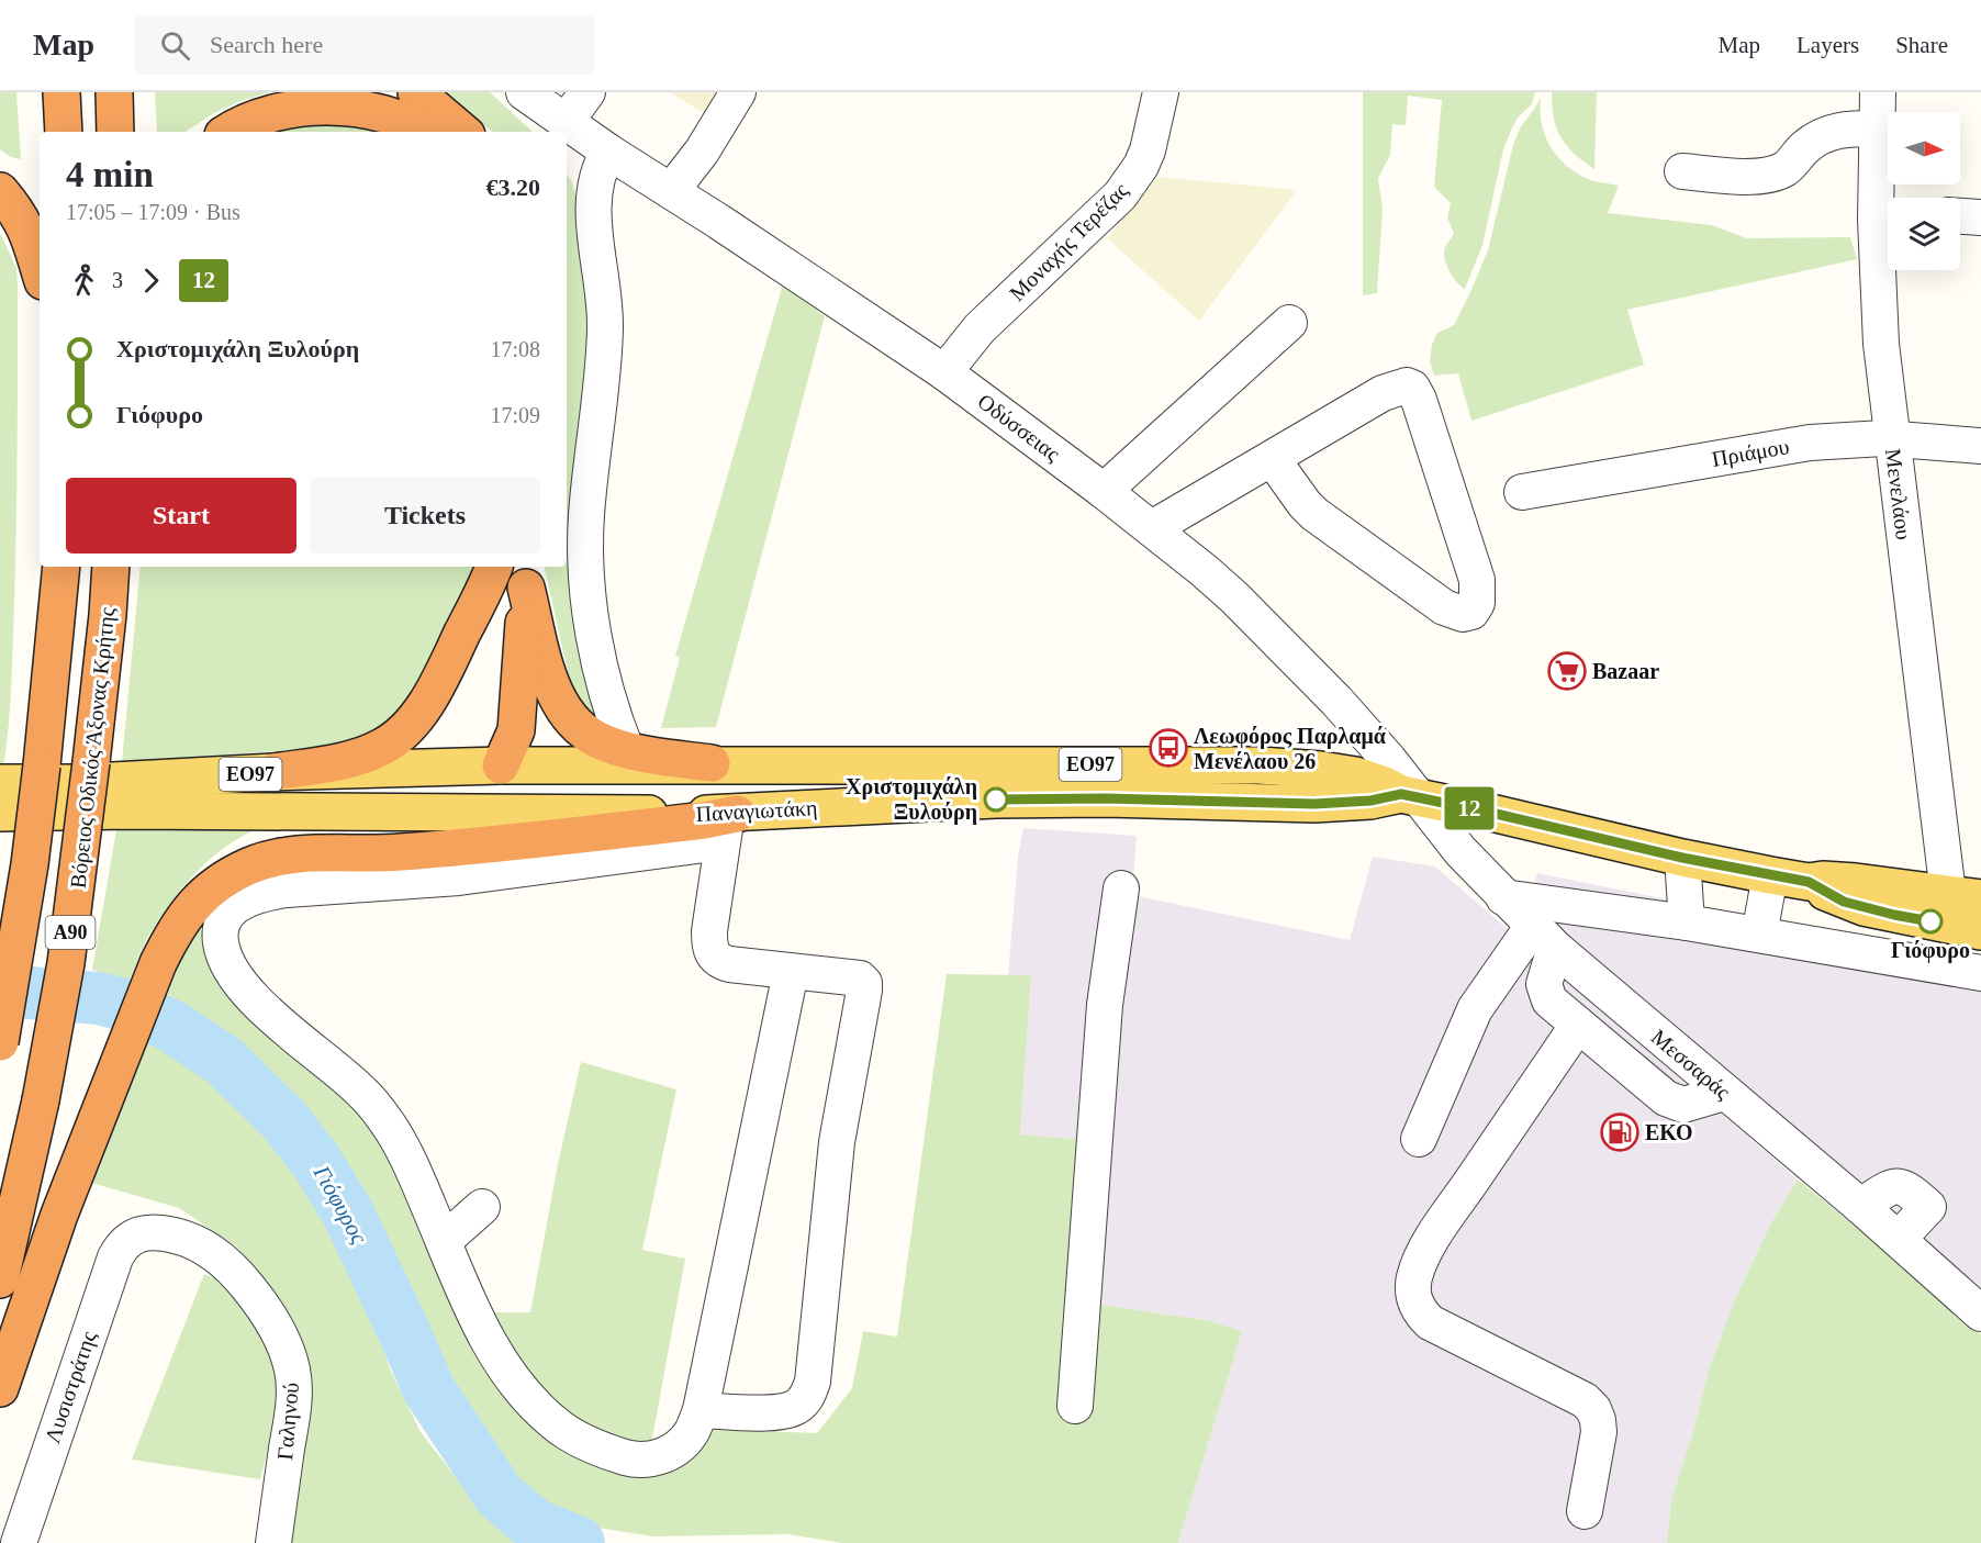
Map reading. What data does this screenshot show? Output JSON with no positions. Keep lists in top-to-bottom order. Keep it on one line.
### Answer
{"streets":{"highway":["Βόρειος Οδικός Άξονας Κρήτης","Α90"],"main road":["ΕΟ97","Παναγιωτάκη"],"street":["Μοναχής Τερέζας","Οδύσσειας","Πριάμου","Μενελάου","Μεσσαράς","Λυσιστράτης","Γαληνού"]},"crossings":[["Μοναχής Τερέζας","Οδύσσειας"],["Οδύσσειας","ΕΟ97"],["Οδύσσειας","Παναγιωτάκη"],["Οδύσσειας","Μεσσαράς"],["Πριάμου","Μενελάου"],["Μενελάου","ΕΟ97"],["ΕΟ97","Παναγιωτάκη"],["ΕΟ97","Μεσσαράς"],["Παναγιωτάκη","Μεσσαράς"],["Λυσιστράτης","Γαληνού"]],"water":["Γιόφυρος"],"places":{"supermarket":["Bazaar"],"bus stop":["Λεωφόρος Παρλαμά Μενέλαου 26"],"other":["Χριστομιχάλη Ξυλούρη","Γιόφυρο"],"fuel station":["ΕΚΟ"]},"lines":["bus line 12"],"north":"right","page":{"header":"Map","search":"Search here","nav":["Map","Layers","Share"],"on_map":"12","heading":["4 min","17:05 – 17:09 · Bus","€3.20"],"legs":["3","12"],"list":[{"name":"Χριστομιχάλη Ξυλούρη","value":"17:08"},{"name":"Γιόφυρο","value":"17:09"}],"buttons":["Start","Tickets"]}}
